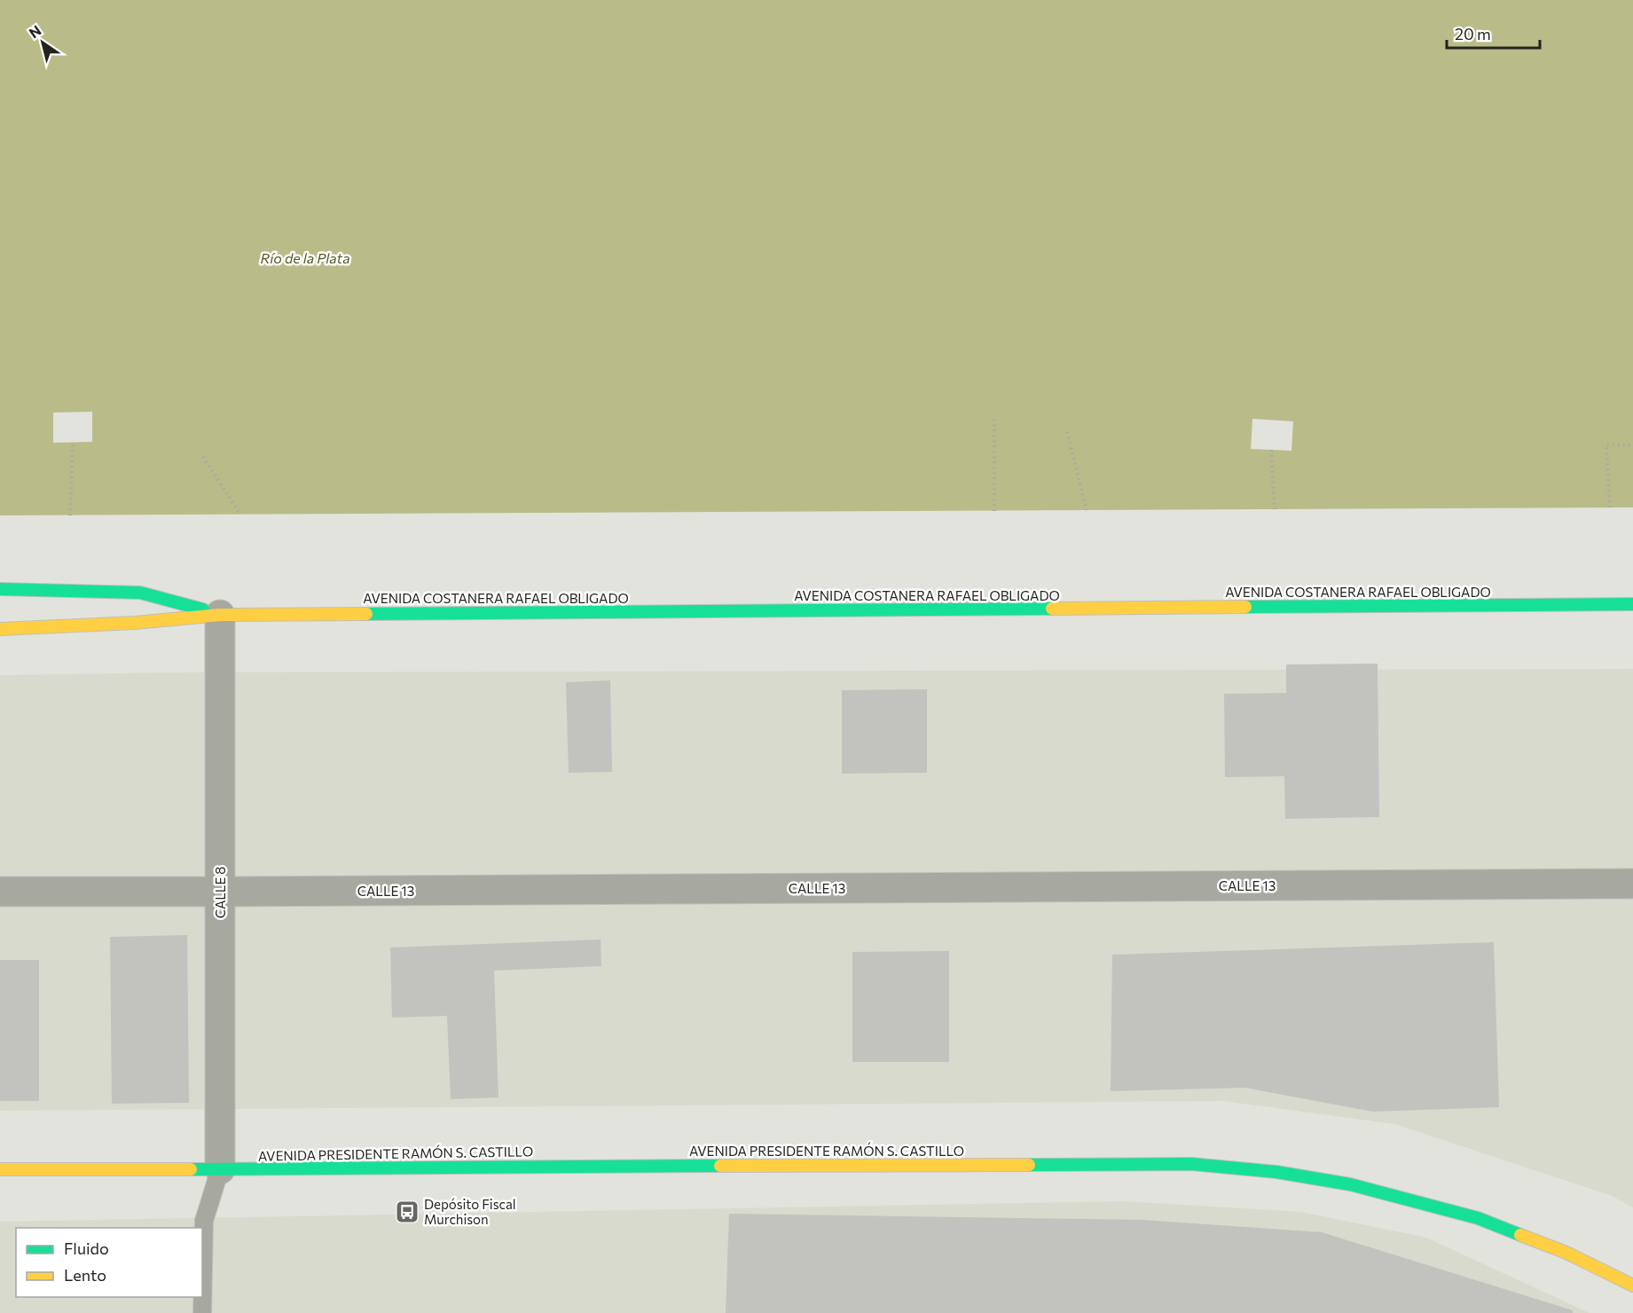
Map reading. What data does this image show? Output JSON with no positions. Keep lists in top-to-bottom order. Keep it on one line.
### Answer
{"streets":{"main road":["AVENIDA COSTANERA RAFAEL OBLIGADO","AVENIDA PRESIDENTE RAMÓN S. CASTILLO"],"street":["CALLE 13","CALLE 8"]},"crossings":[["AVENIDA COSTANERA RAFAEL OBLIGADO","CALLE 8"],["CALLE 13","CALLE 8"],["CALLE 8","AVENIDA PRESIDENTE RAMÓN S. CASTILLO"]],"water":["Río de la Plata"],"places":{"bus stop":["Depósito Fiscal Murchison"]},"legend":["Fluido","Lento"],"scale_bar":"20 m","north":"top left"}
